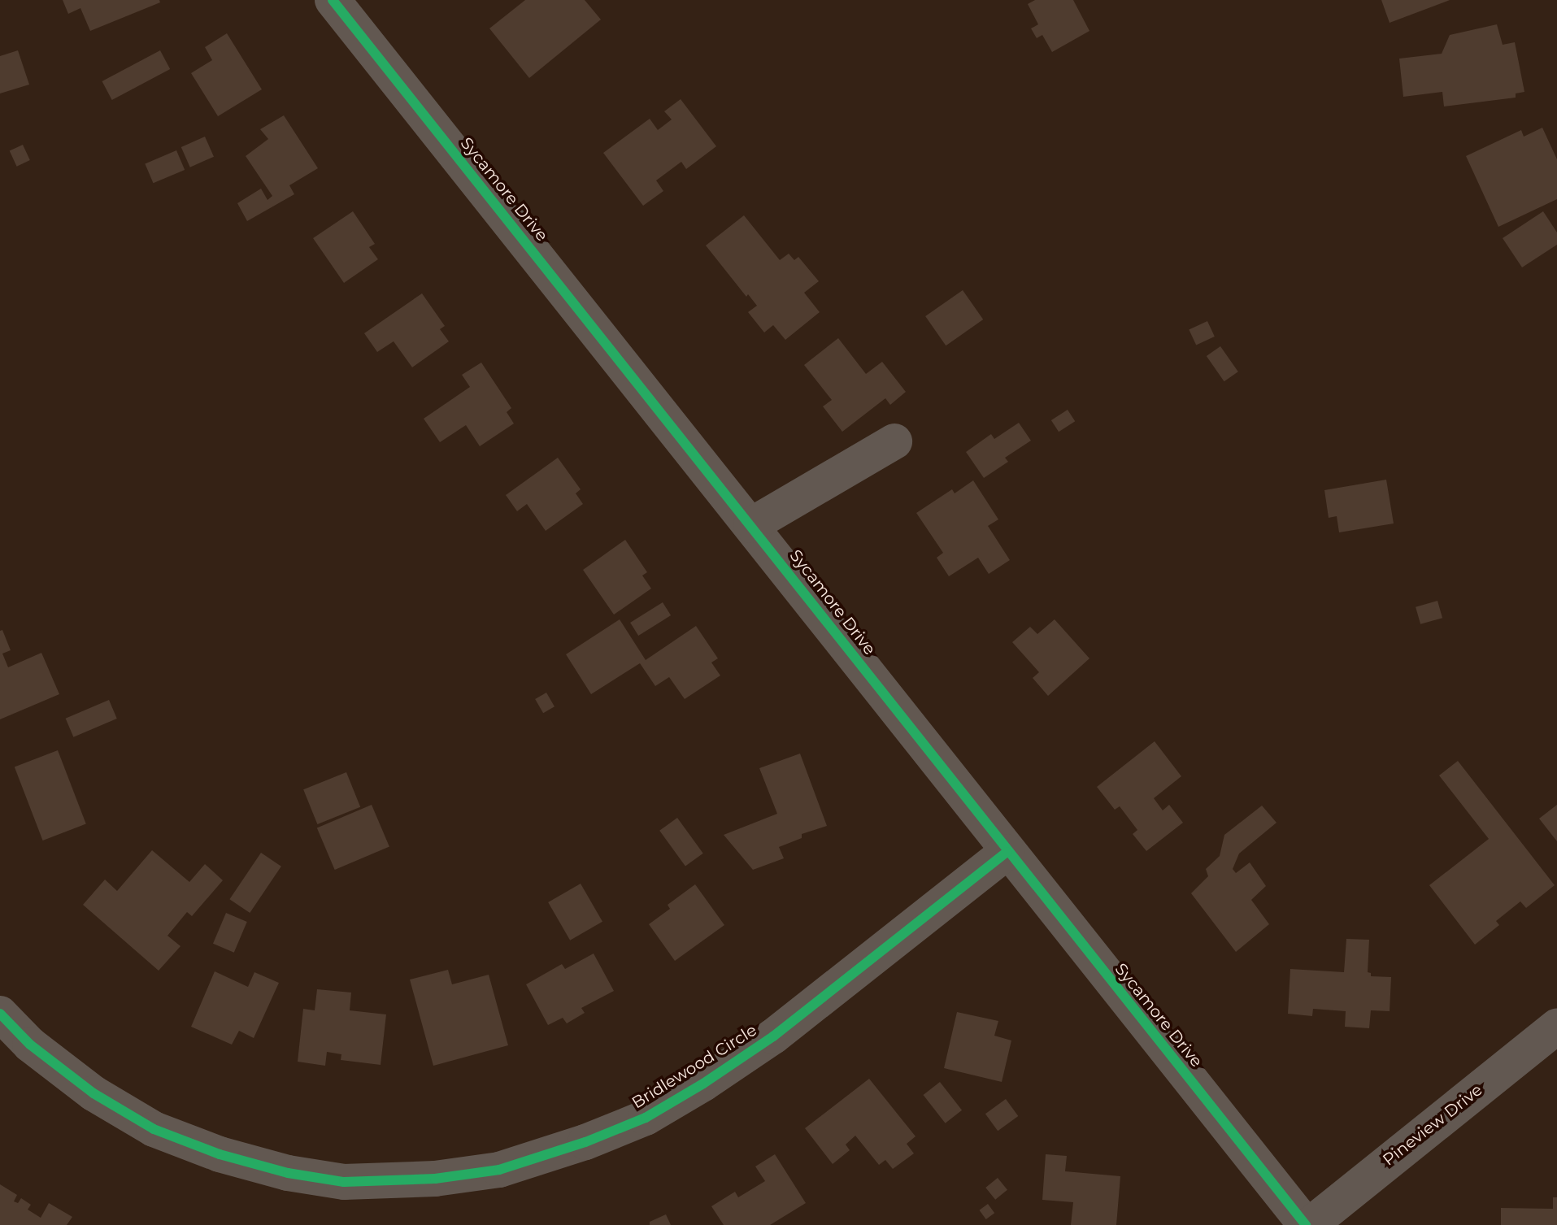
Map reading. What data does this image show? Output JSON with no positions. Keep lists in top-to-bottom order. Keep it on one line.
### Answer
{"streets":{"street":["Sycamore Drive","Bridlewood Circle","Pineview Drive"]},"crossings":[["Sycamore Drive","Bridlewood Circle"],["Sycamore Drive","Pineview Drive"]]}
